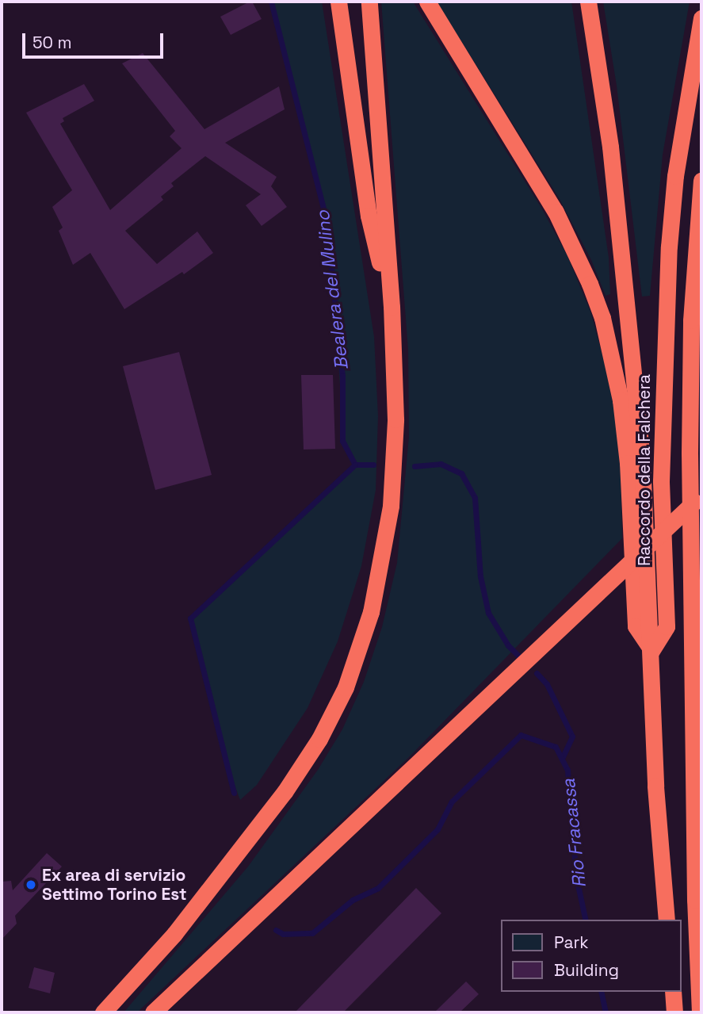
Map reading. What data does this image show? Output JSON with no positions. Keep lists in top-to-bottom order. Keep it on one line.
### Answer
{"streets":{"highway":["Raccordo della Falchera"]},"water":["Bealera del Mulino","Rio Fracassa"],"places":["Ex area di servizio Settimo Torino Est"],"legend":["Park","Building"],"scale_bar":"50 m"}
